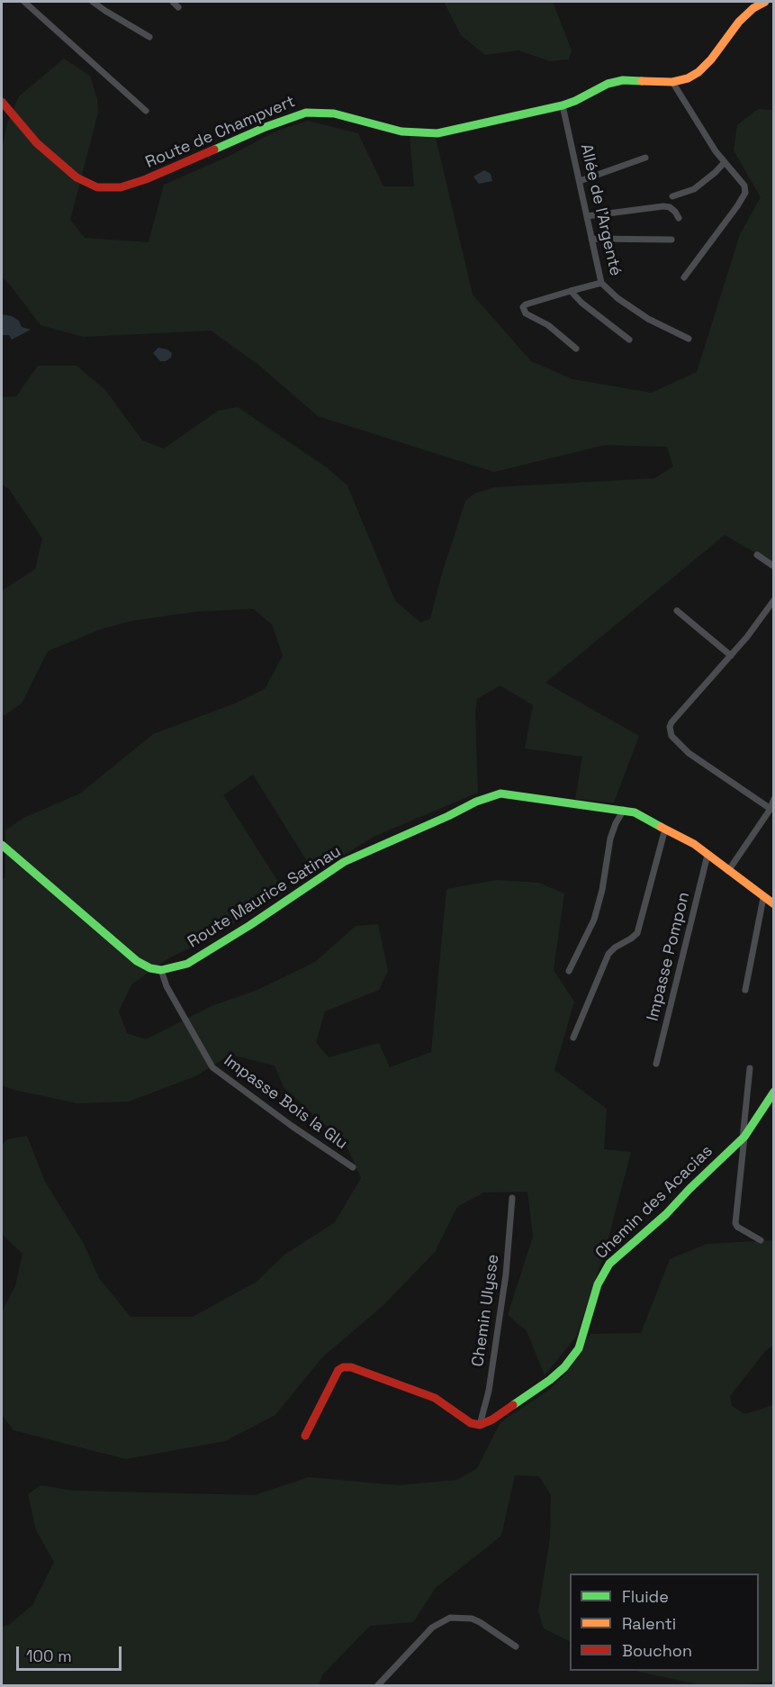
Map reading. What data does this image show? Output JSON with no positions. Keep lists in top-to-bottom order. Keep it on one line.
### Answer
{"streets":{"street":["Route de Champvert","Allée de l'Argenté","Route Maurice Satinau","Impasse Pompon","Impasse Bois la Glu","Chemin des Acacias","Chemin Ulysse"]},"crossings":[["Route de Champvert","Allée de l'Argenté"],["Route Maurice Satinau","Impasse Pompon"],["Route Maurice Satinau","Impasse Bois la Glu"],["Chemin des Acacias","Chemin Ulysse"]],"legend":["Fluide","Ralenti","Bouchon"],"scale_bar":"100 m"}
